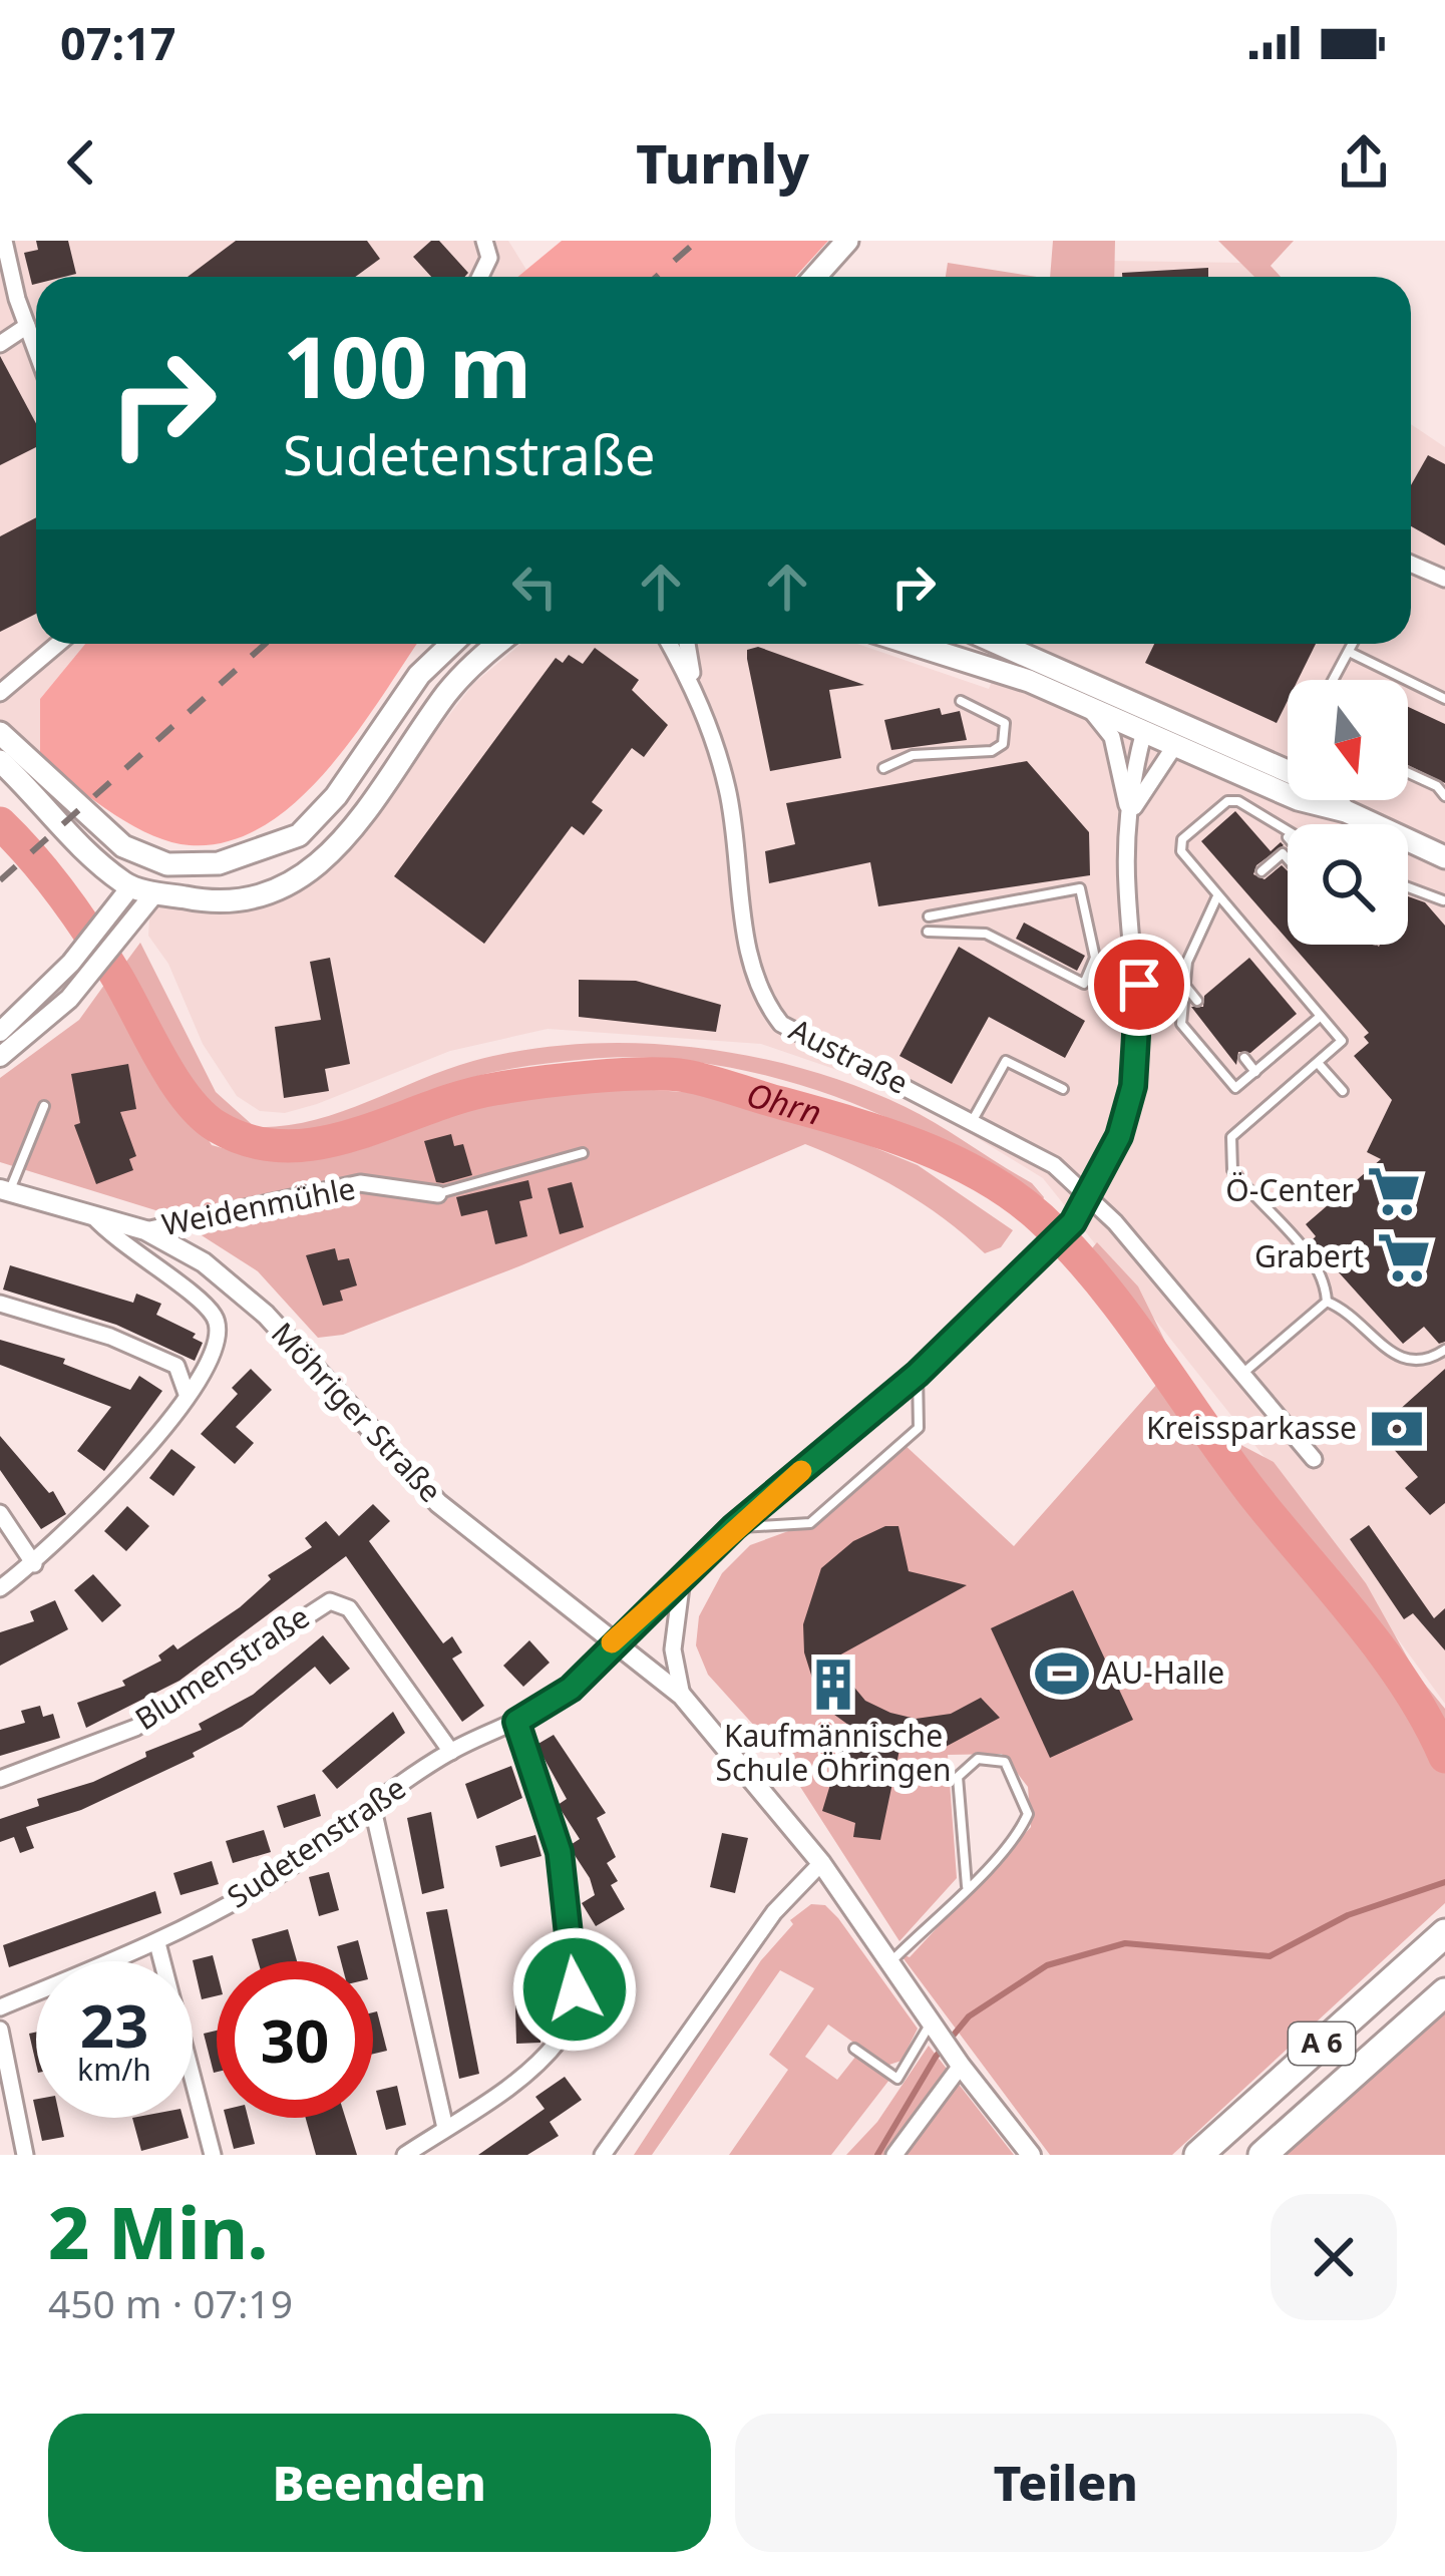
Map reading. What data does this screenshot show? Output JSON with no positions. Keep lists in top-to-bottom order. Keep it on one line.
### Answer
{"streets":{"highway":["A 6"],"street":["Austraße","Weidenmühle","Möhriger Straße","Blumenstraße","Sudetenstraße"]},"crossings":[["Weidenmühle","Möhriger Straße"],["Möhriger Straße","Sudetenstraße"],["Blumenstraße","Sudetenstraße"]],"water":["Ohrn"],"places":{"supermarket":["Ö-Center","Grabert"],"bank":["Kreissparkasse"],"sports":["AU-Halle"],"building":["Kaufmännische Schule Öhringen"]},"north":"bottom","page":{"status":"07:17","header":"Turnly","turn":["100 m","Sudetenstraße"],"speed":"23 km/h","limit":"30","heading":["2 Min.","450 m · 07:19"],"buttons":["Beenden","Teilen"]}}
